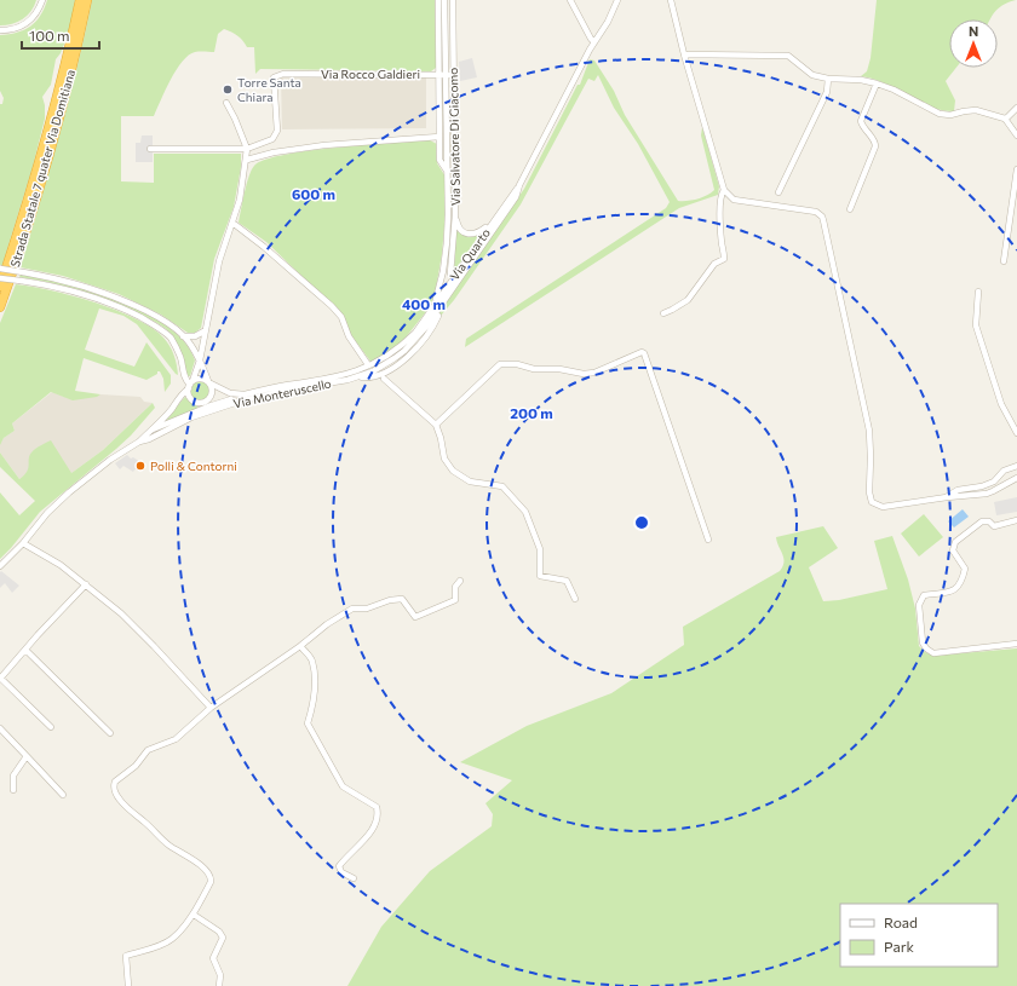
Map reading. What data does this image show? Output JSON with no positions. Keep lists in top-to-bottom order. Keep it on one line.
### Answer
{"streets":{"highway":["Strada Statale 7 quater Via Domitiana"],"street":["Via Rocco Galdieri","Via Salvatore Di Giacomo","Via Quarto","Via Monteruscello"]},"crossings":[["Via Rocco Galdieri","Via Salvatore Di Giacomo"],["Via Salvatore Di Giacomo","Via Quarto"],["Via Quarto","Via Monteruscello"]],"places":["Torre Santa Chiara","Polli & Contorni"],"legend":["Road","Park"],"scale_bar":"100 m","north":"top","rings":["600 m","400 m","200 m"]}
